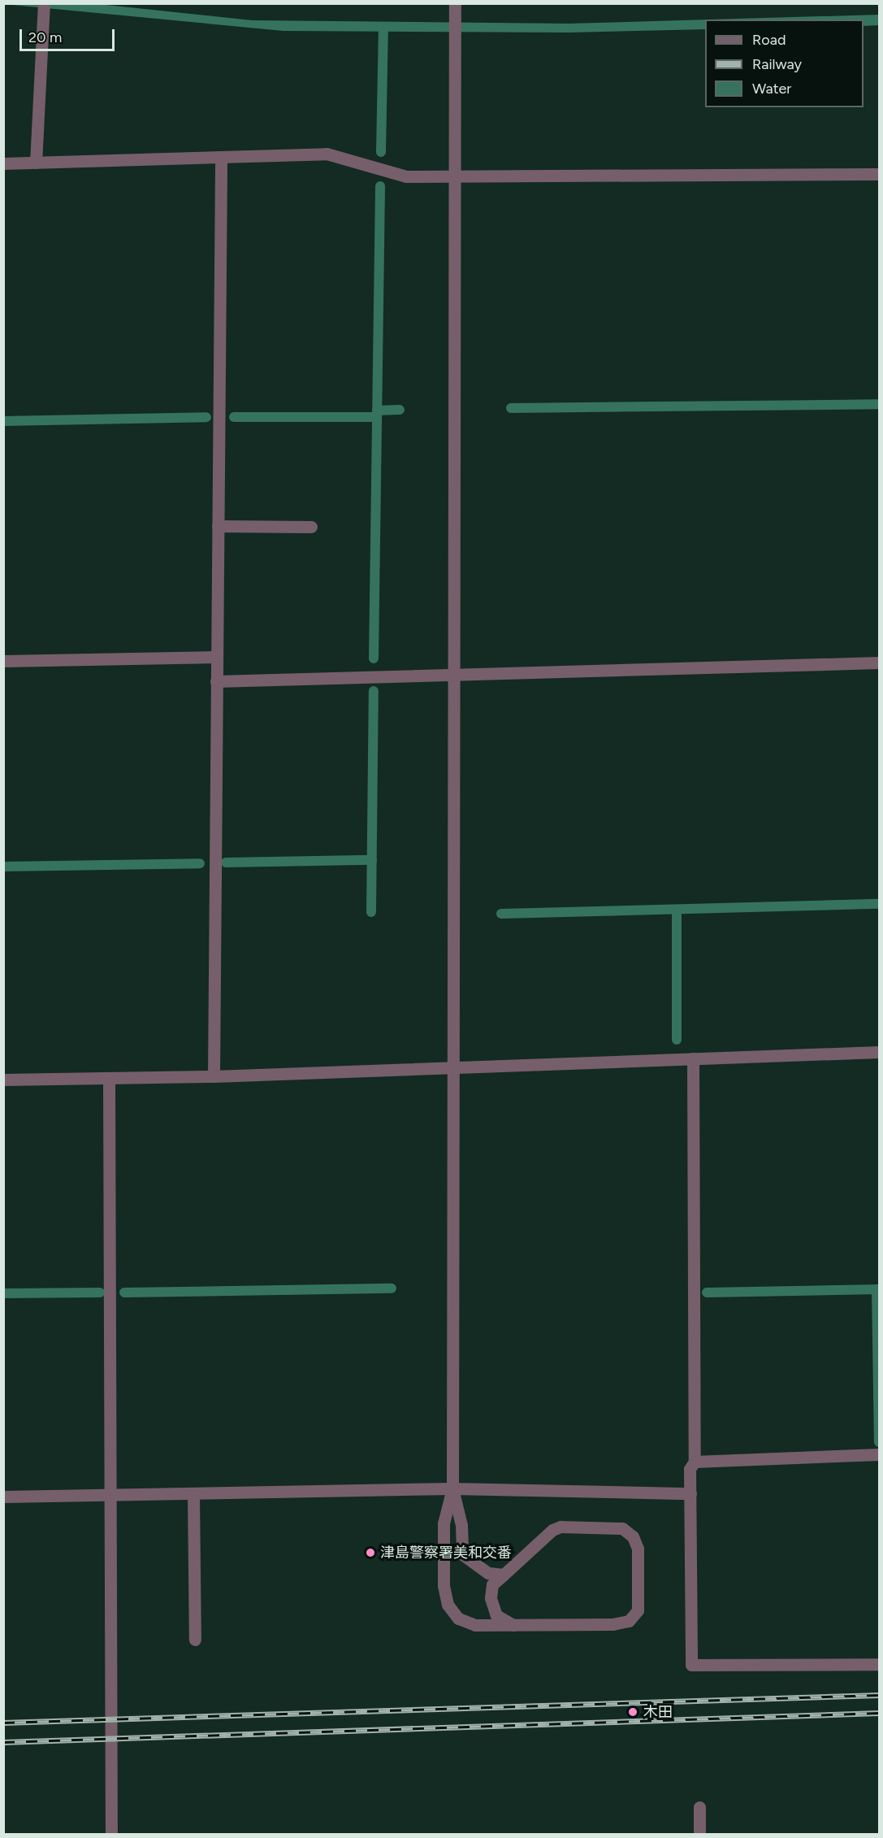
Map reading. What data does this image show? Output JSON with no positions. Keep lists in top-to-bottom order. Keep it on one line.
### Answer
{"places":["津島警察署美和交番","木田"],"legend":["Road","Railway","Water"],"scale_bar":"20 m"}
